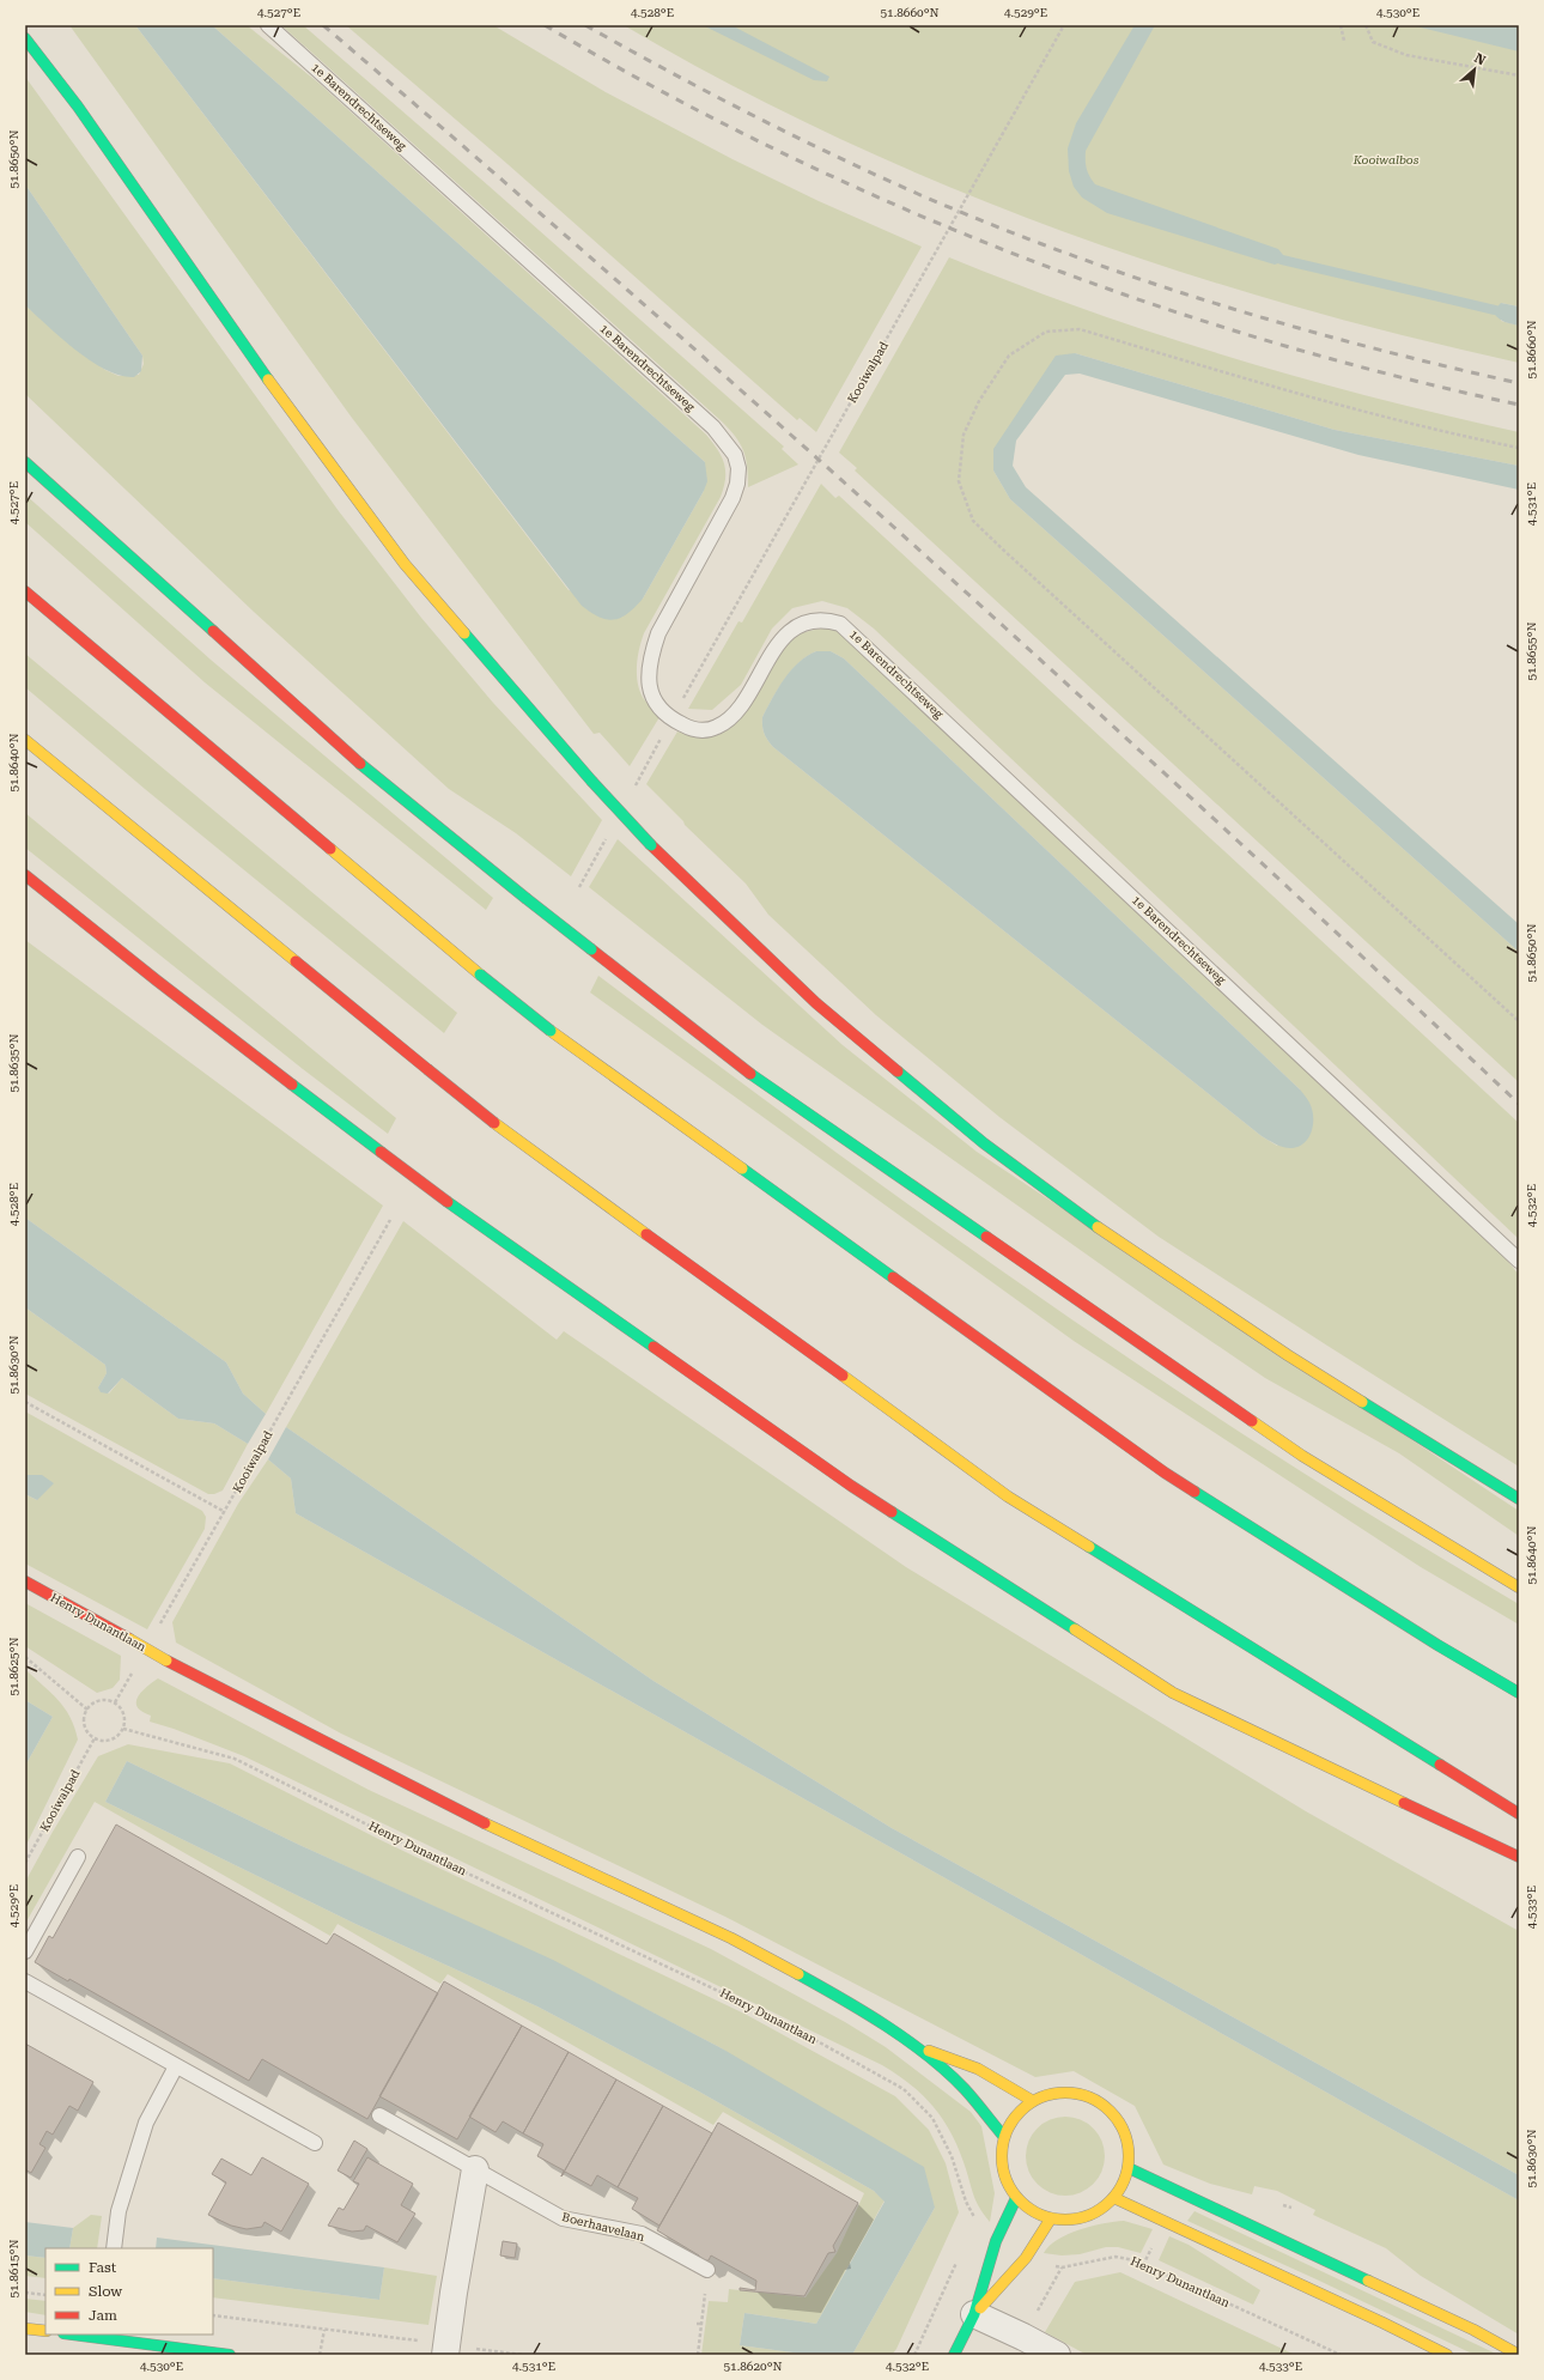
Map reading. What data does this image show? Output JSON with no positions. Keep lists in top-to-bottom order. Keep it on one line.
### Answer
{"streets":{"main road":["Henry Dunantlaan"],"lane":["1e Barendrechtseweg","Boerhaavelaan"],"path":["Kooiwalpad"]},"crossings":[["1e Barendrechtseweg","Kooiwalpad"],["Kooiwalpad","Henry Dunantlaan"]],"parks":["Kooiwalbos"],"legend":["Fast","Slow","Jam"],"north":"top right","coordinates":["4.527°E","4.528°E","51.8660°N","4.529°E","4.530°E","51.8650°N","4.531°E","51.8655°N","51.8640°N","51.8635°N","4.532°E","51.8630°N","51.8625°N","4.533°E","51.8615°N","51.8620°N"]}
